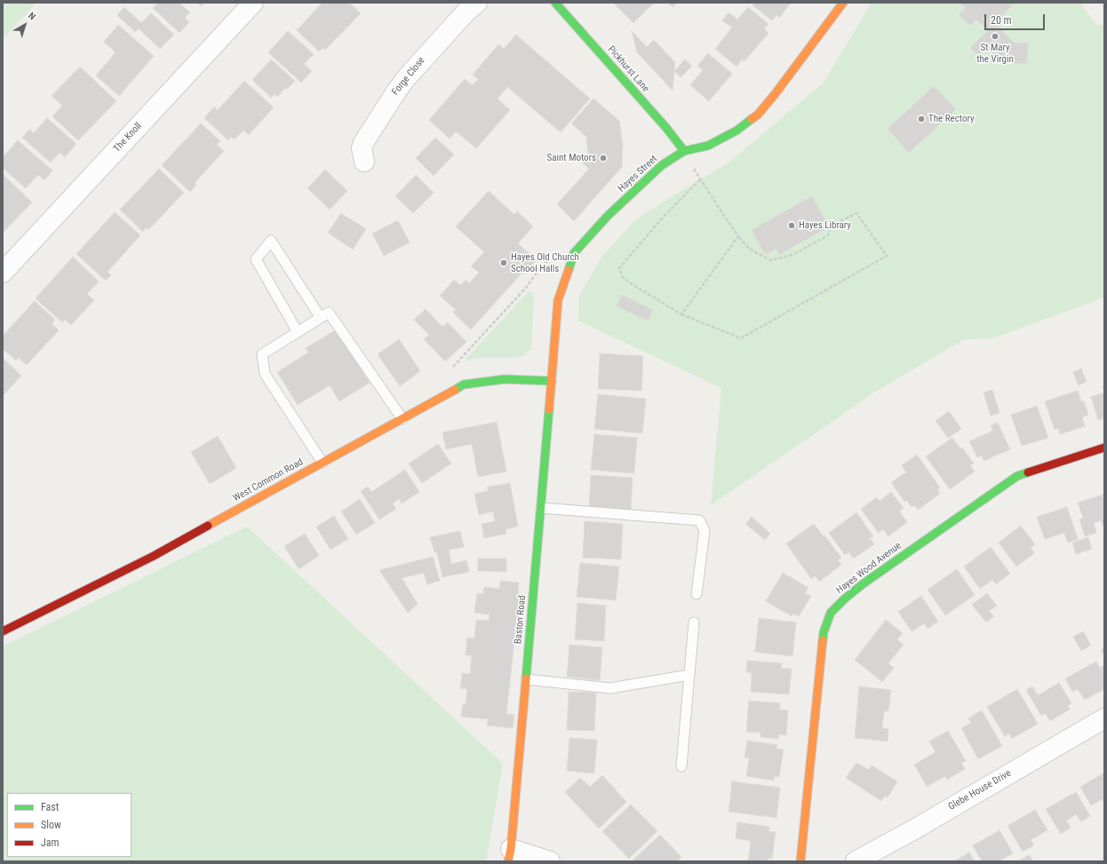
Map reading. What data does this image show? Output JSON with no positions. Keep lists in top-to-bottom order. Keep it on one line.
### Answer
{"streets":{"main road":["Pickhurst Lane","Hayes Street","West Common Road","Hayes Wood Avenue","Baston Road"],"street":["Forge Close","The Knoll","Glebe House Drive"]},"crossings":[["Pickhurst Lane","Hayes Street"],["Hayes Street","West Common Road"],["Hayes Street","Baston Road"],["West Common Road","Baston Road"]],"places":["St Mary the Virgin","The Rectory","Saint Motors","Hayes Library","Hayes Old Church School Halls"],"legend":["Fast","Slow","Jam"],"scale_bar":"20 m","north":"top right"}
